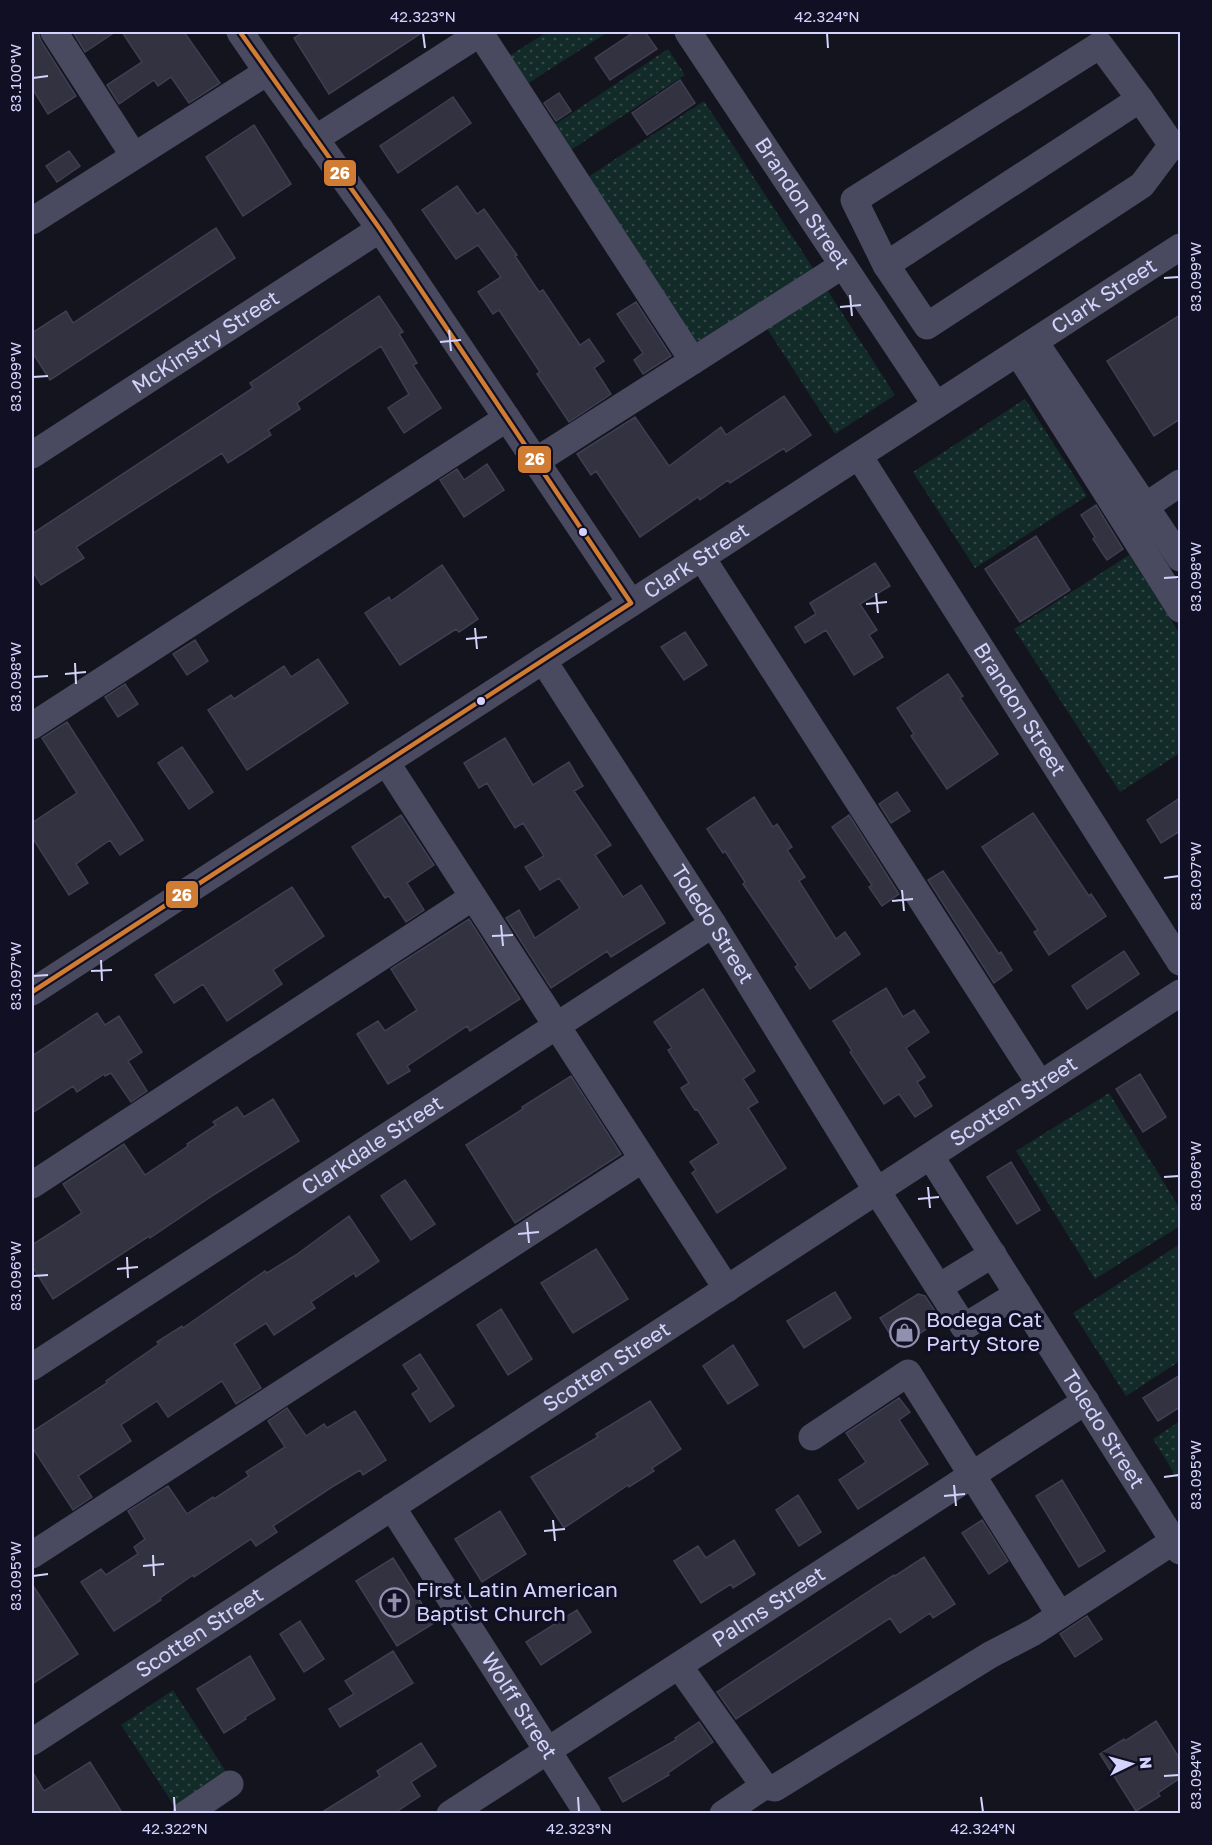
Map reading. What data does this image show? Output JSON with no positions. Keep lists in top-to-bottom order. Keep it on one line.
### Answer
{"streets":{"street":["Brandon Street","Clark Street","McKinstry Street","Toledo Street","Scotten Street","Clarkdale Street","Palms Street","Wolff Street"]},"crossings":[["Brandon Street","Clark Street"],["Clark Street","Toledo Street"],["Toledo Street","Scotten Street"],["Toledo Street","Clarkdale Street"],["Toledo Street","Palms Street"],["Scotten Street","Wolff Street"],["Palms Street","Wolff Street"]],"places":{"shop":["Bodega Cat Party Store"],"church":["First Latin American Baptist Church"]},"lines":["transit line 26"],"north":"right","coordinates":["42.323°N","42.324°N","83.100°W","83.099°W","83.098°W","83.097°W","83.096°W","83.095°W","83.094°W","42.322°N"]}
